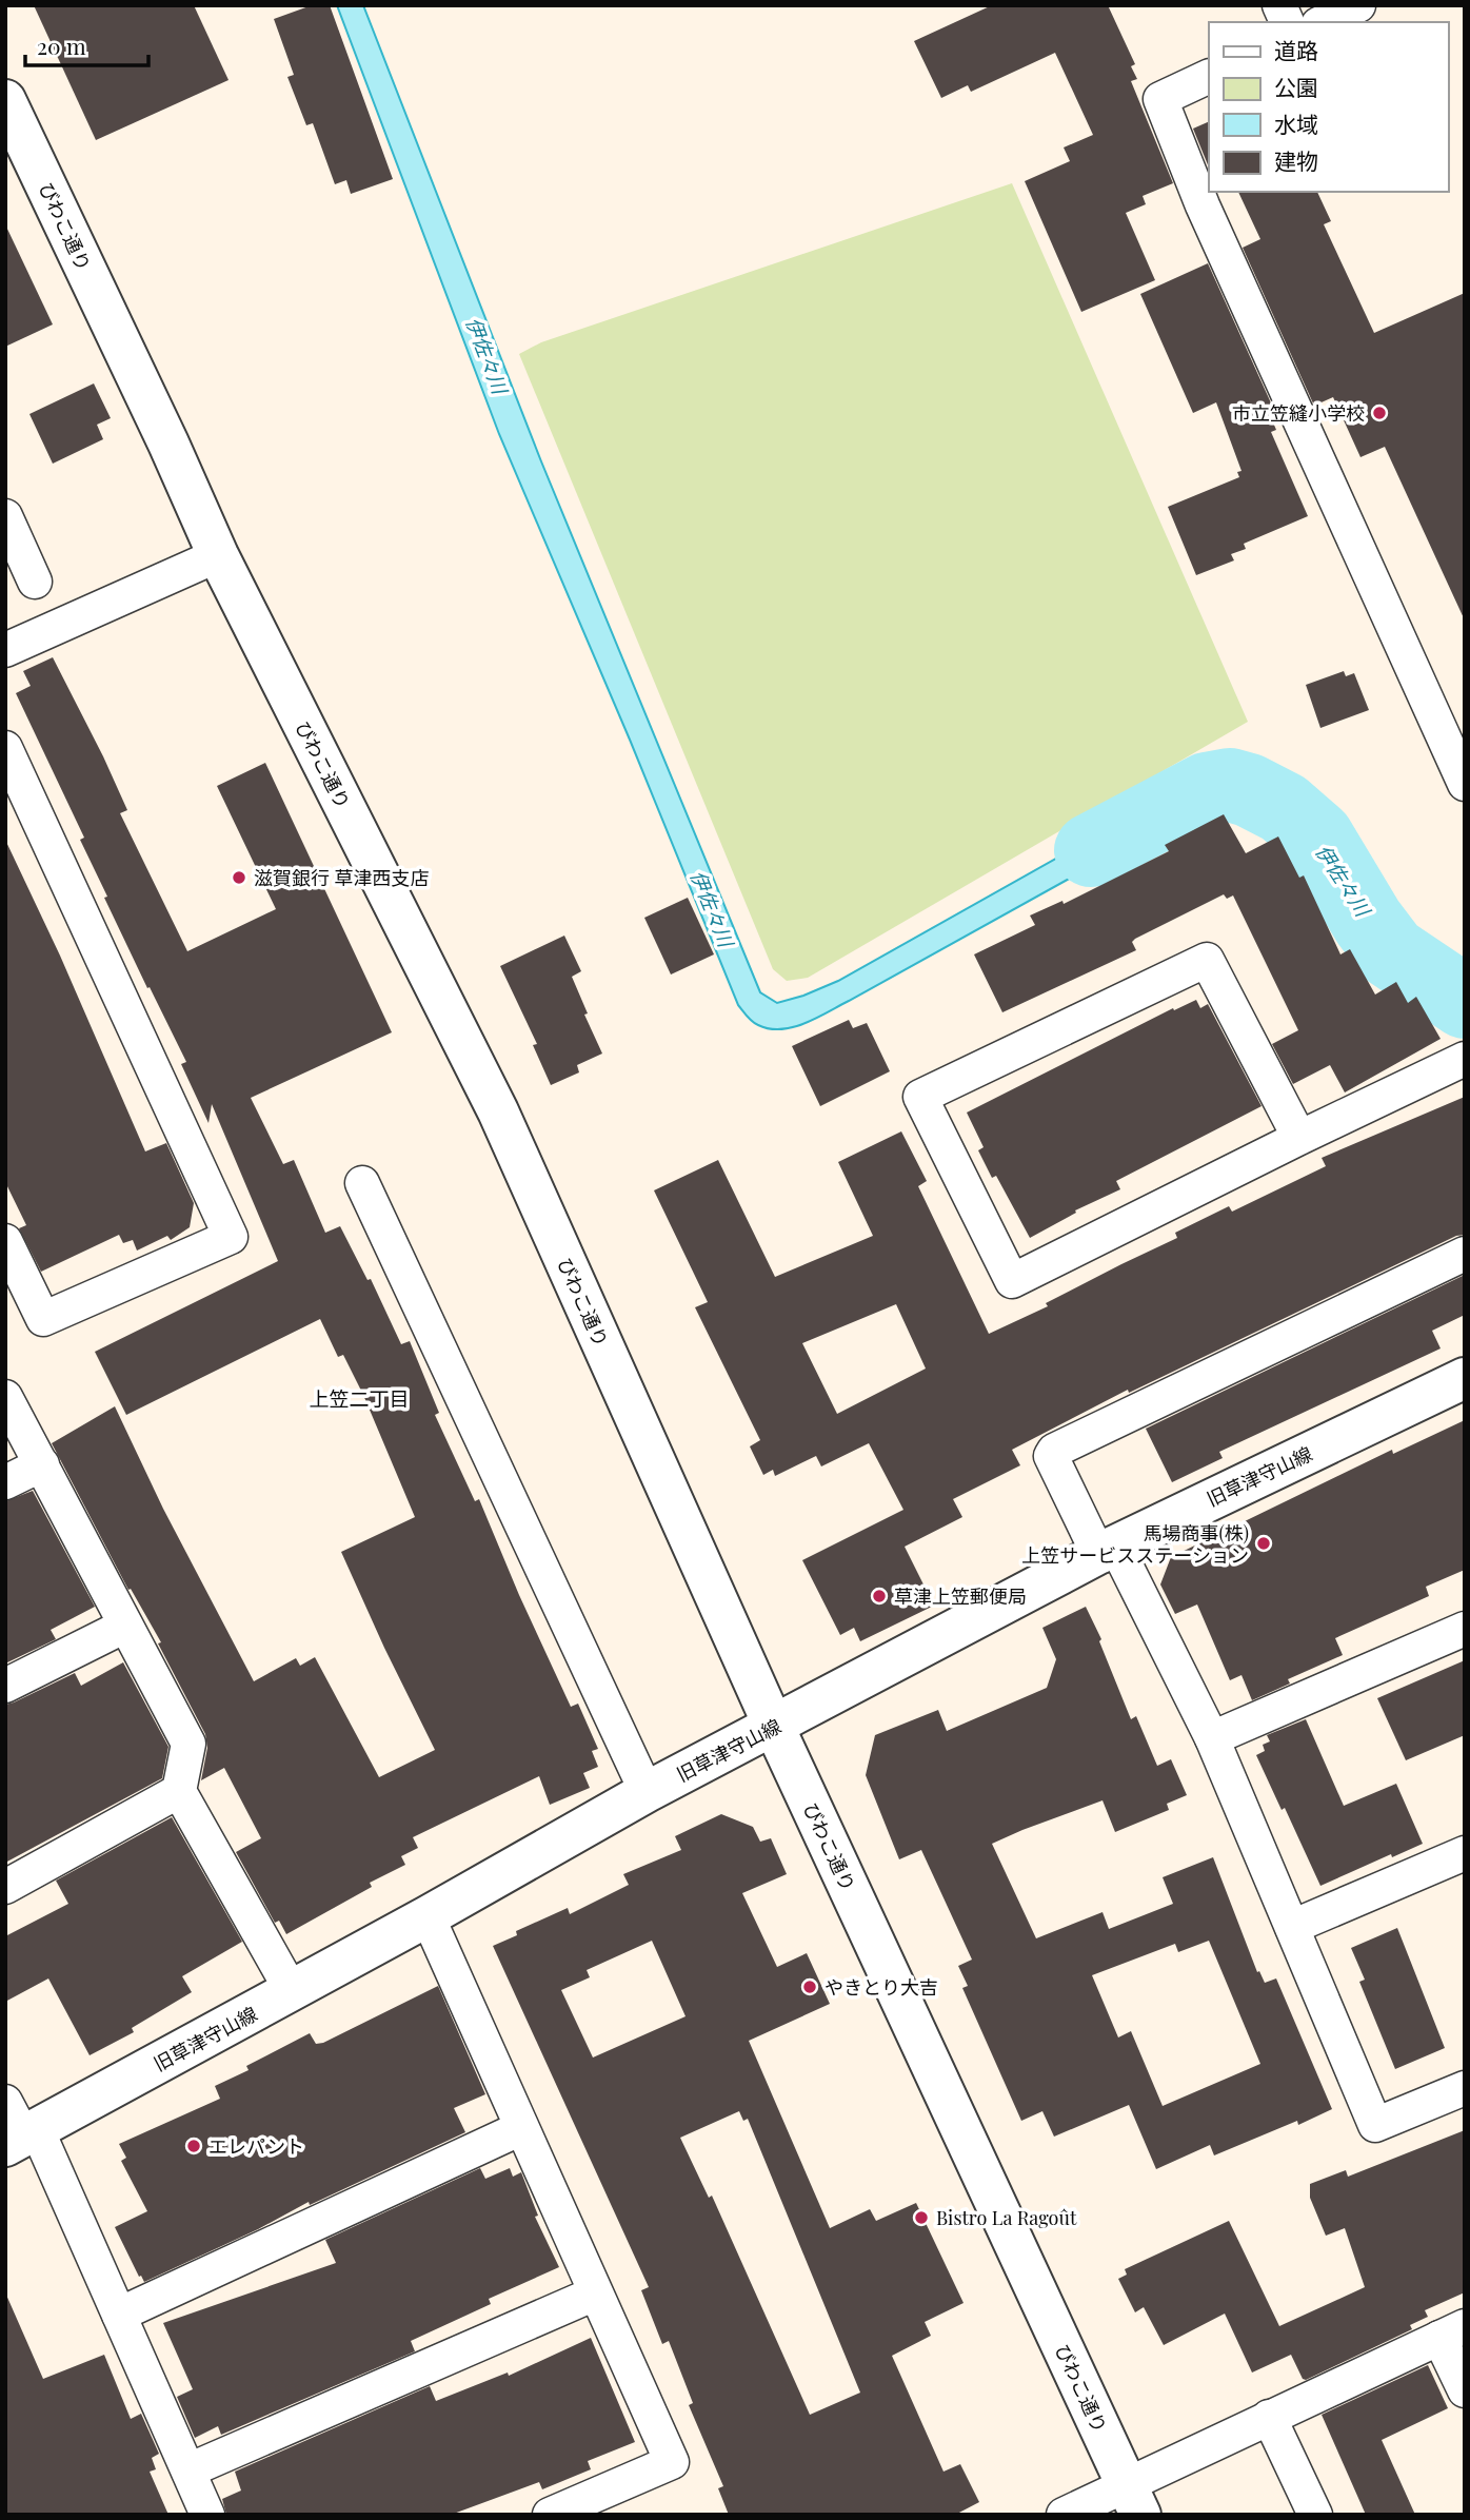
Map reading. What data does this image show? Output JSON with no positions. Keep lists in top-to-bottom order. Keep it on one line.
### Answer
{"streets":{"street":["びわこ通り","旧草津守山線"]},"crossings":[["びわこ通り","旧草津守山線"]],"districts":["上笠二丁目"],"water":["伊佐々川"],"places":["市立笠縫小学校","滋賀銀行 草津西支店","馬場商事(株) 上笠サービスステーション","草津上笠郵便局","やきとり大吉","エレパント","Bistro La Ragoût"],"legend":["道路","公園","水域","建物"],"scale_bar":"20 m"}
